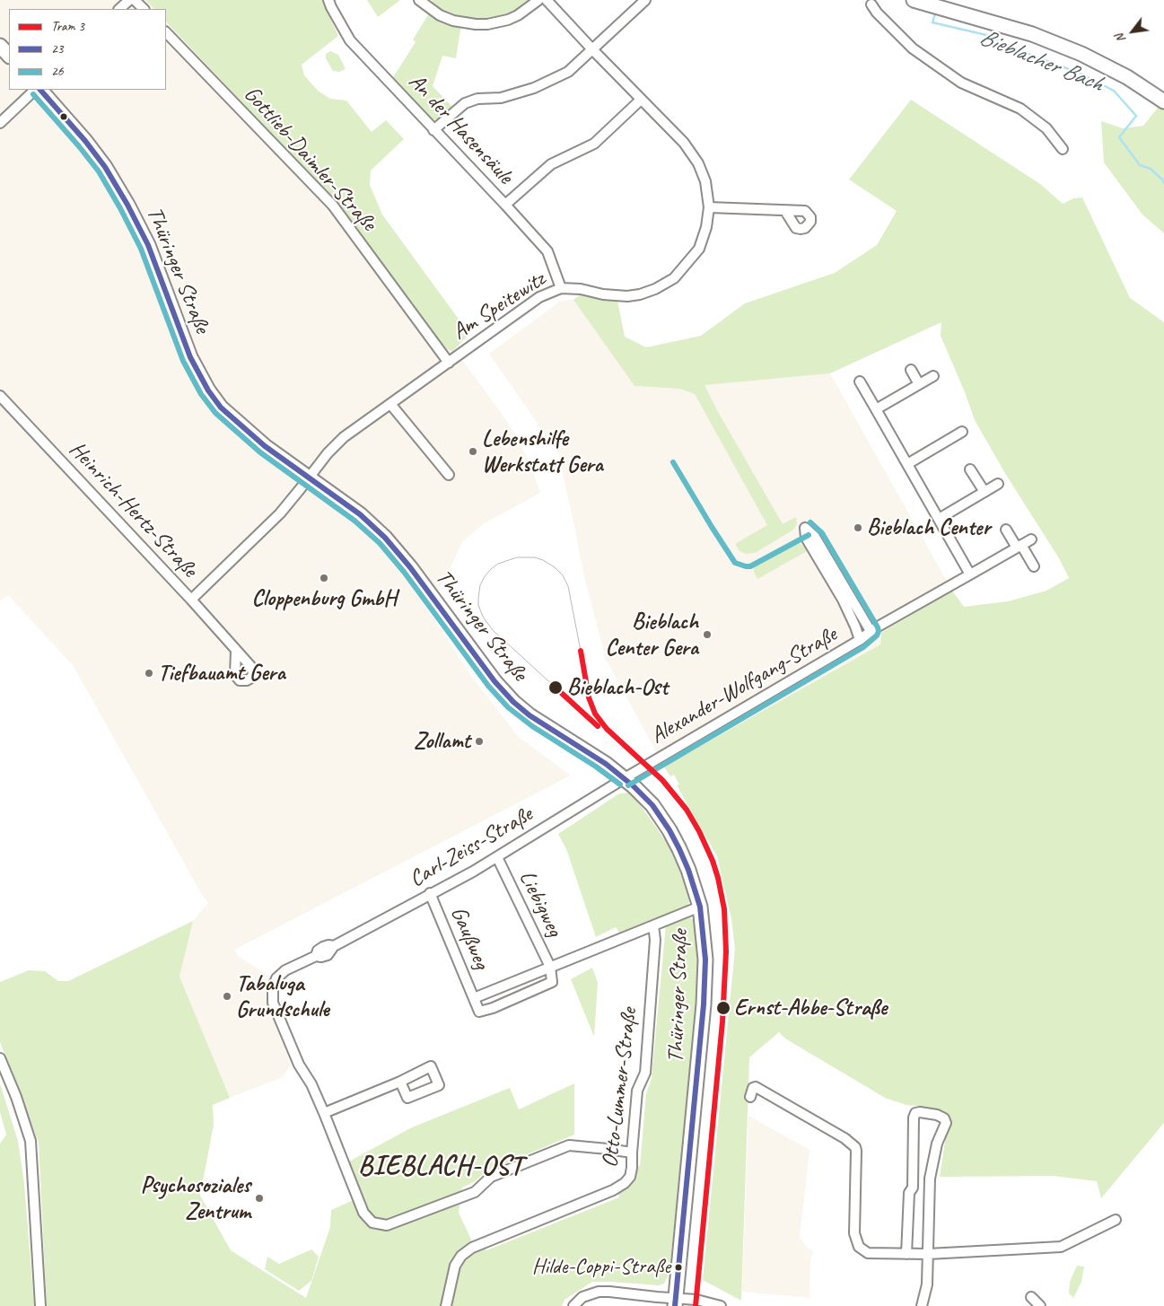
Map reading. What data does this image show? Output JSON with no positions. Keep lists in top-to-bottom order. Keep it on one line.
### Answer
{"streets":{"main road":["Thüringer Straße"],"street":["An der Hasensäule","Gottlieb-Daimler-Straße","Am Speitewitz","Heinrich-Hertz-Straße","Alexander-Wolfgang-Straße","Carl-Zeiss-Straße","Liebigweg","Gaußweg","Otto-Lummer-Straße"]},"crossings":[["An der Hasensäule","Am Speitewitz"],["Gottlieb-Daimler-Straße","Am Speitewitz"],["Thüringer Straße","Am Speitewitz"],["Thüringer Straße","Alexander-Wolfgang-Straße"],["Thüringer Straße","Carl-Zeiss-Straße"],["Am Speitewitz","Heinrich-Hertz-Straße"],["Alexander-Wolfgang-Straße","Carl-Zeiss-Straße"],["Carl-Zeiss-Straße","Liebigweg"],["Carl-Zeiss-Straße","Gaußweg"]],"districts":["BIEBLACH-OST"],"water":["Bieblacher Bach"],"places":["Lebenshilfe Werkstatt Gera","Bieblach Center","Cloppenburg GmbH","Bieblach Center Gera","Tiefbauamt Gera","Bieblach-Ost","Zollamt","Tabaluga Grundschule","Ernst-Abbe-Straße","Psychosoziales Zentrum","Hilde-Coppi-Straße"],"lines":["transit line 23","transit line 26","tram line 3"],"legend":["Tram 3","23","26"],"north":"bottom left"}
